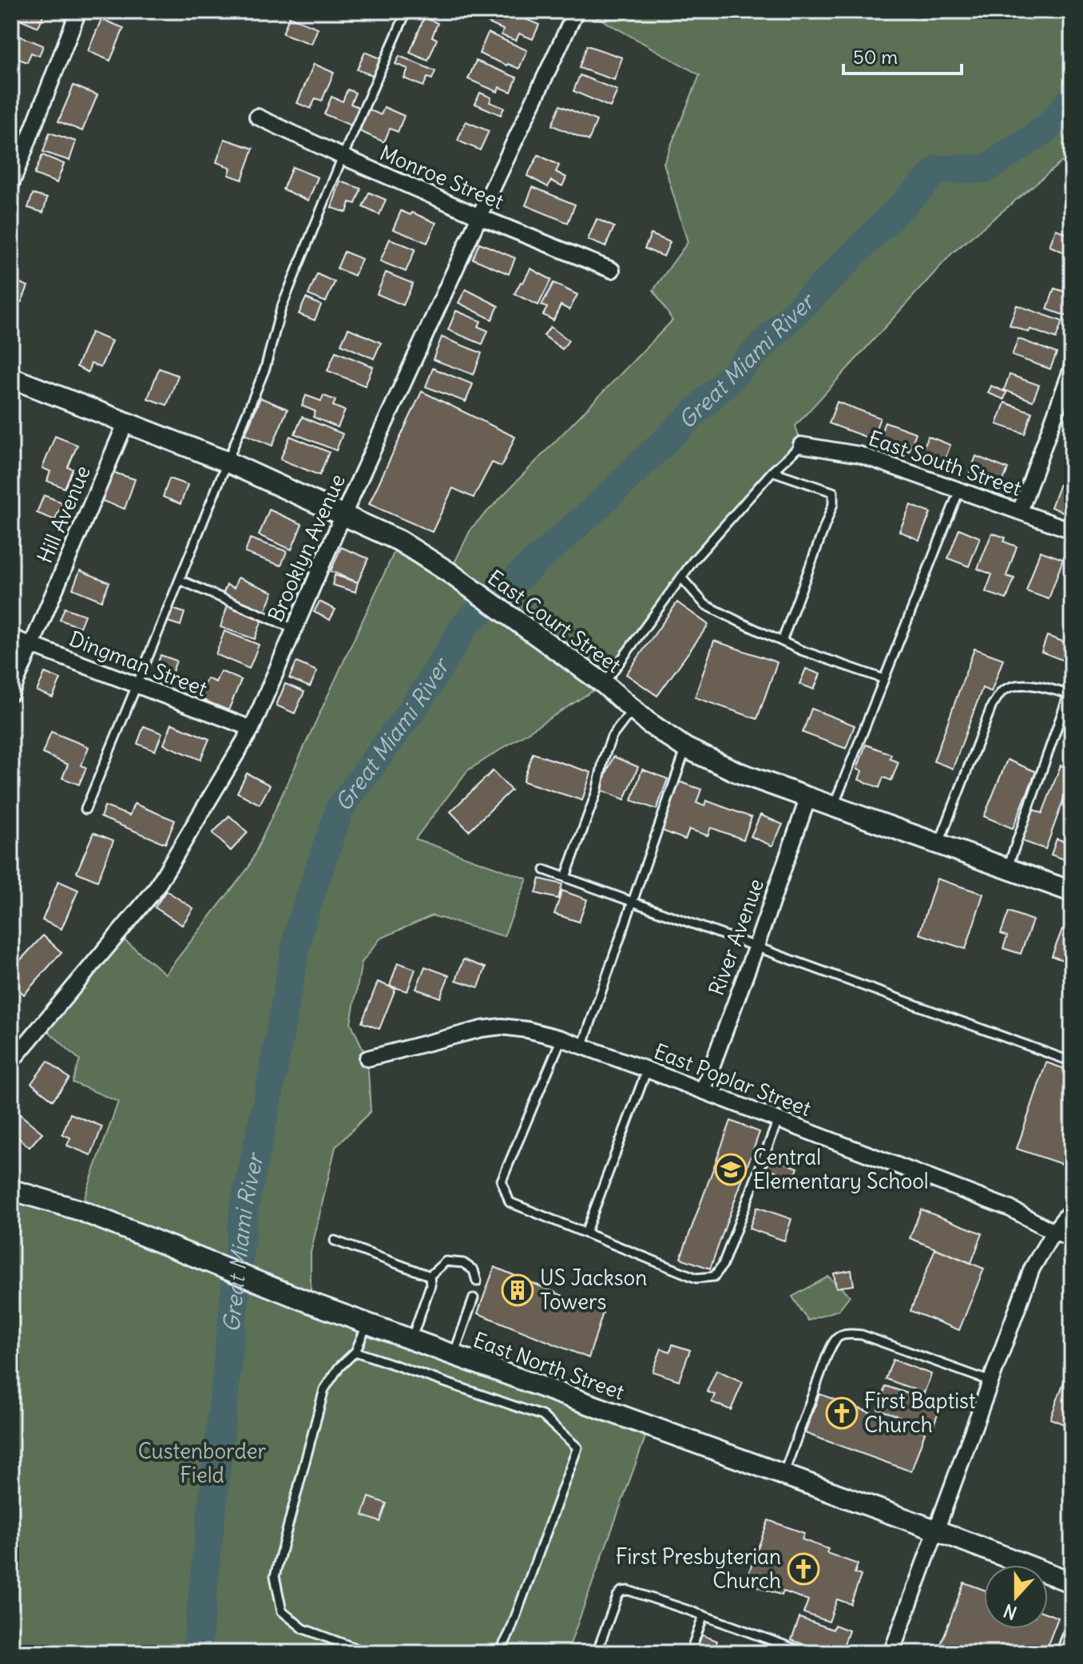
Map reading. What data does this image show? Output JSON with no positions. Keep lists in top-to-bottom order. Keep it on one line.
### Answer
{"streets":{"main road":["East Court Street","East North Street"],"street":["Monroe Street","East South Street","Hill Avenue","Brooklyn Avenue","Dingman Street","River Avenue","East Poplar Street"]},"crossings":[["Monroe Street","Brooklyn Avenue"],["Hill Avenue","East Court Street"],["Hill Avenue","Dingman Street"],["Brooklyn Avenue","East Court Street"],["Brooklyn Avenue","Dingman Street"],["East Court Street","River Avenue"],["River Avenue","East Poplar Street"]],"water":["Great Miami River"],"parks":["Custenborder Field"],"places":{"school or university":["Central Elementary School"],"building":["US Jackson Towers"],"church":["First Baptist Church","First Presbyterian Church"]},"scale_bar":"50 m","north":"bottom"}
